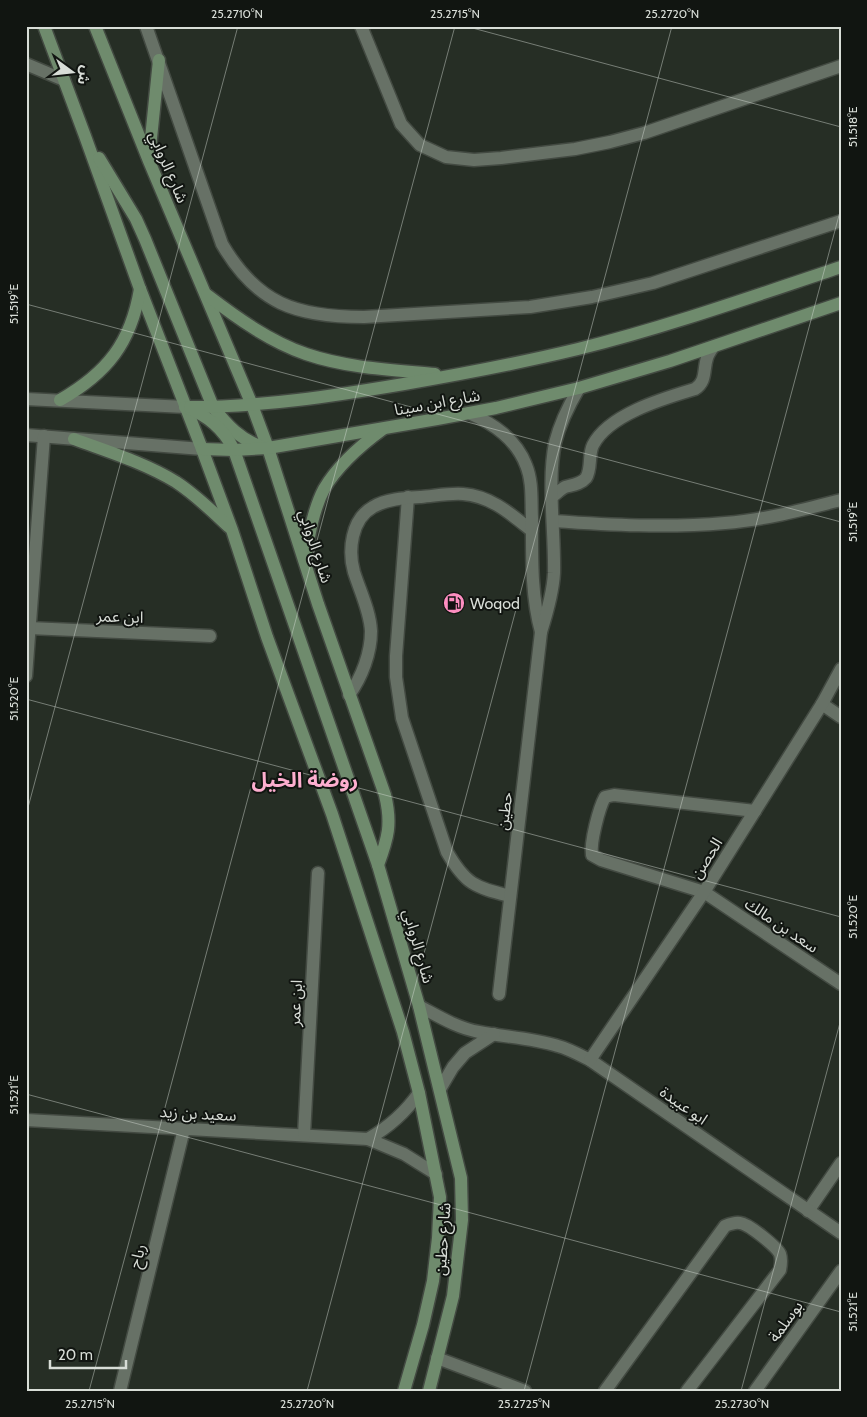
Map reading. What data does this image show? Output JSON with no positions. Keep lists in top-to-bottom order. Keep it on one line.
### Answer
{"streets":{"street":["شارع الروابي","شارع ابن سينا","ابن عمر","حطين","الحصن","سعد بن مالك","ابو عبيدة","سعيد بن زيد","شارع حطين","رباح","بوسلمة"]},"crossings":[["شارع الروابي","شارع ابن سينا"],["شارع الروابي","ابو عبيدة"],["شارع الروابي","شارع حطين"],["شارع ابن سينا","حطين"],["ابن عمر","سعيد بن زيد"],["الحصن","سعد بن مالك"],["الحصن","ابو عبيدة"],["سعيد بن زيد","شارع حطين"],["سعيد بن زيد","رباح"]],"districts":["روضة الخيل"],"places":{"fuel station":["Woqod"]},"scale_bar":"20 m","north":"right","coordinates":["25.2710°N","25.2715°N","25.2720°N","51.518°E","51.519°E","51.520°E","51.521°E","25.2725°N","25.2730°N"]}
